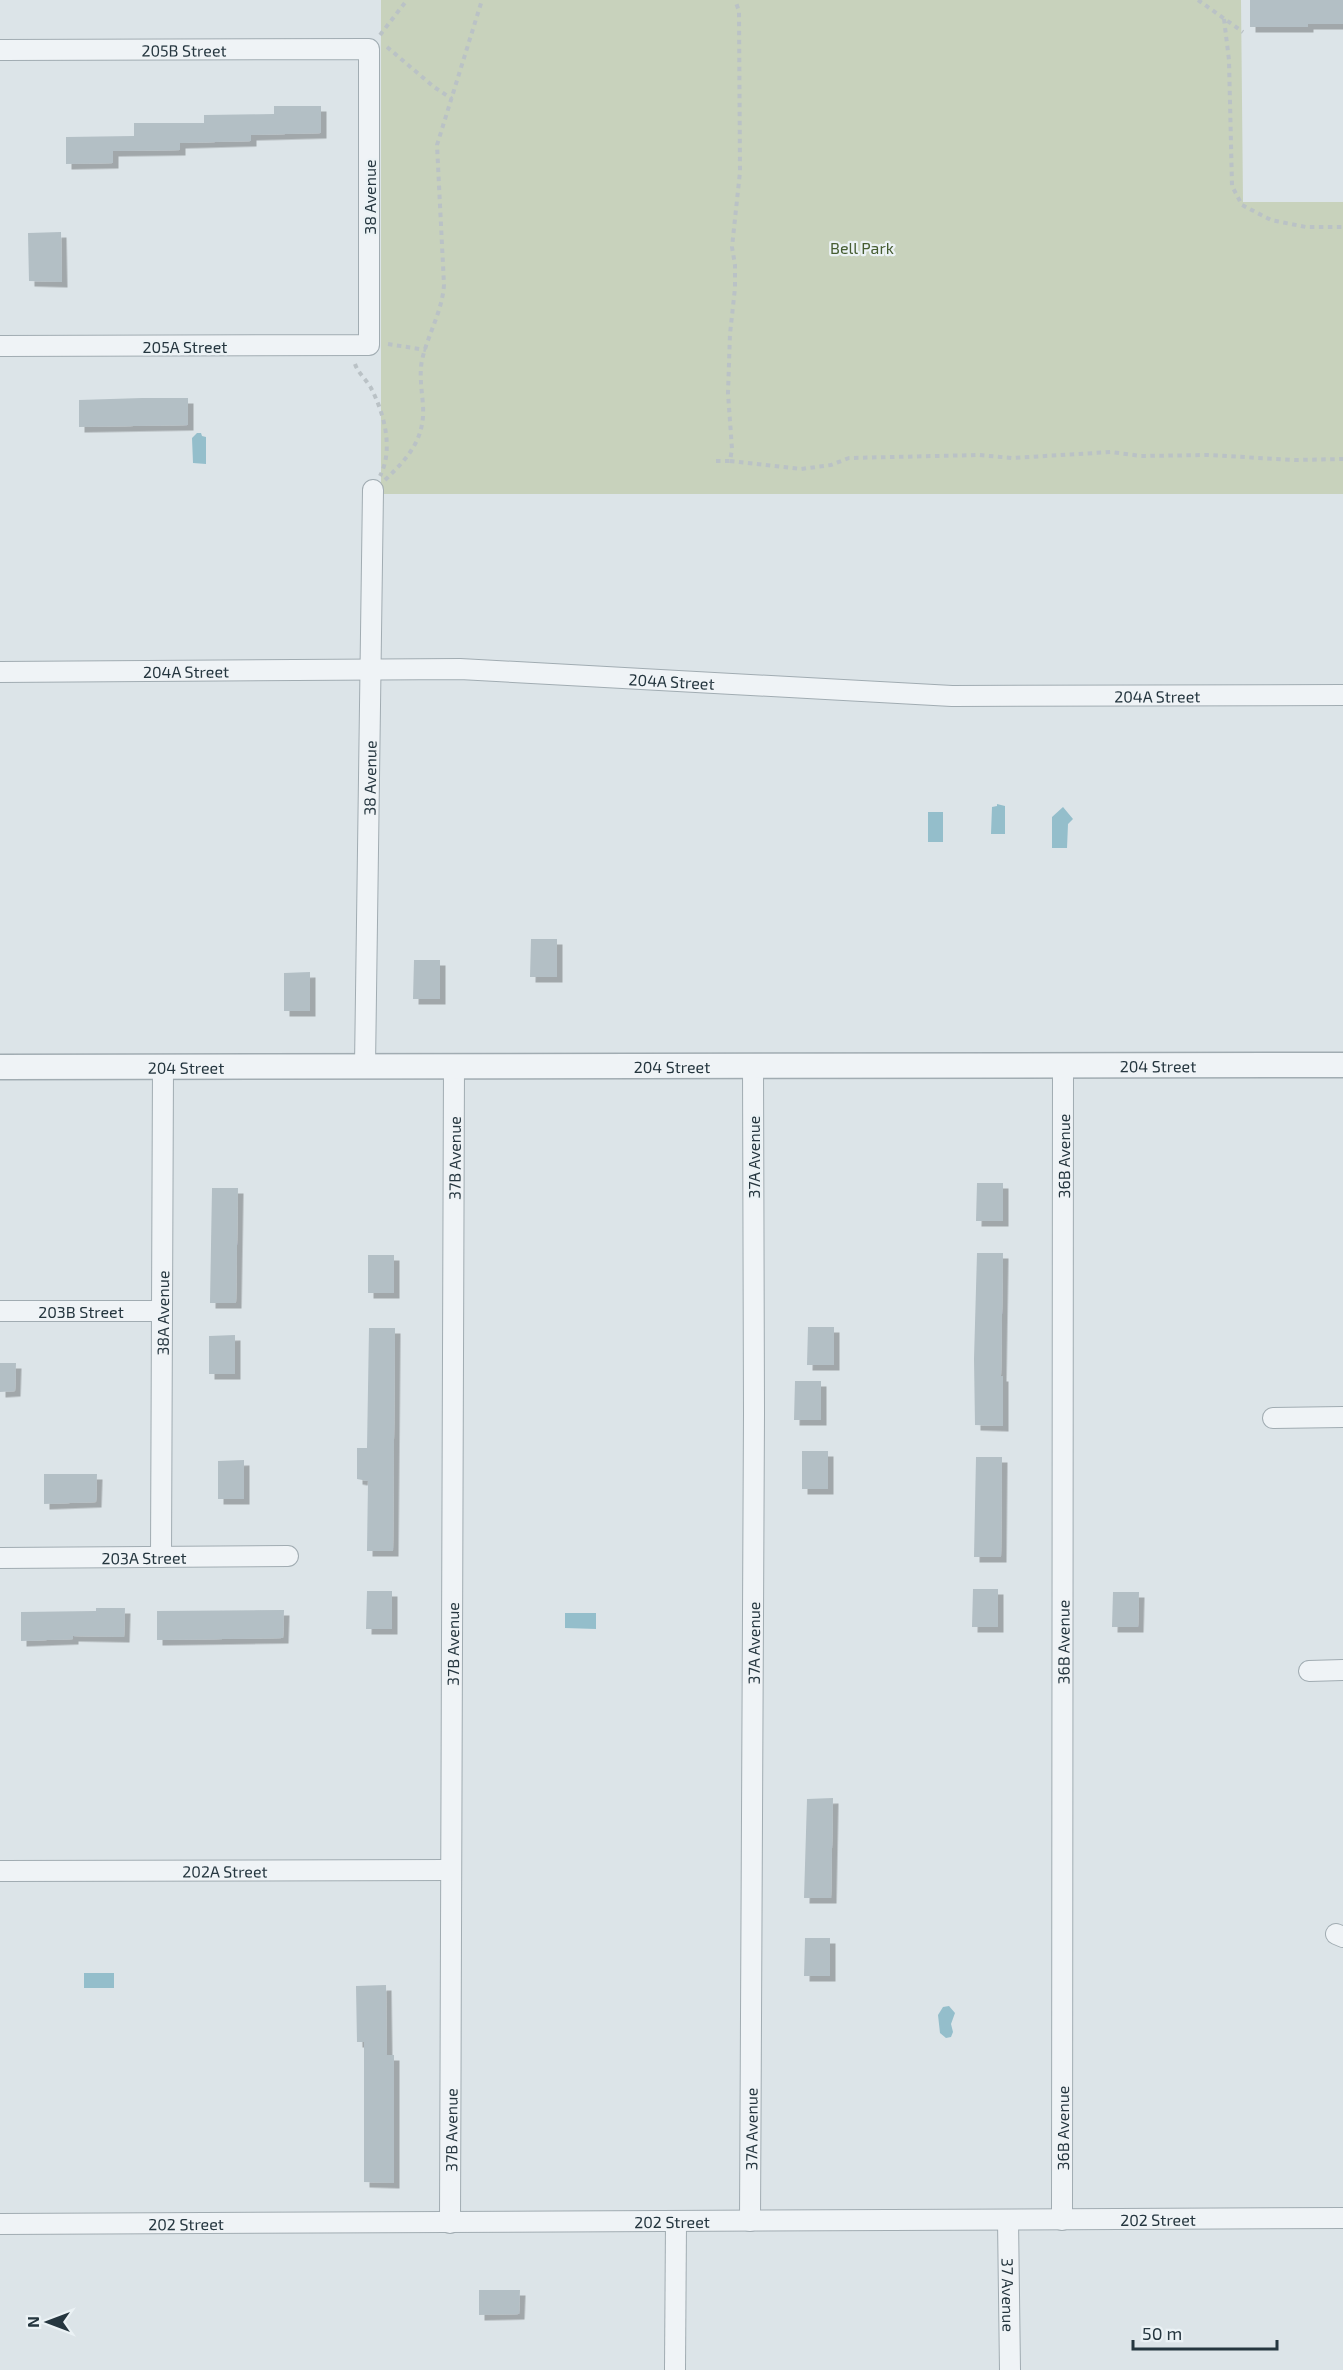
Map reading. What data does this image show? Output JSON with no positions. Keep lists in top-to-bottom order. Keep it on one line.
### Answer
{"streets":{"street":["205B Street","38 Avenue","205A Street","204A Street","204 Street","36B Avenue","37A Avenue","37B Avenue","203B Street","38A Avenue","203A Street","202A Street","202 Street","37 Avenue"]},"crossings":[["205B Street","38 Avenue"],["38 Avenue","205A Street"],["38 Avenue","204A Street"],["38 Avenue","204 Street"],["204 Street","36B Avenue"],["204 Street","37A Avenue"],["204 Street","37B Avenue"],["204 Street","38A Avenue"],["36B Avenue","202 Street"],["37A Avenue","202 Street"],["37B Avenue","202A Street"],["37B Avenue","202 Street"],["203B Street","38A Avenue"],["38A Avenue","203A Street"],["202 Street","37 Avenue"]],"parks":["Bell Park"],"scale_bar":"50 m","north":"left"}
